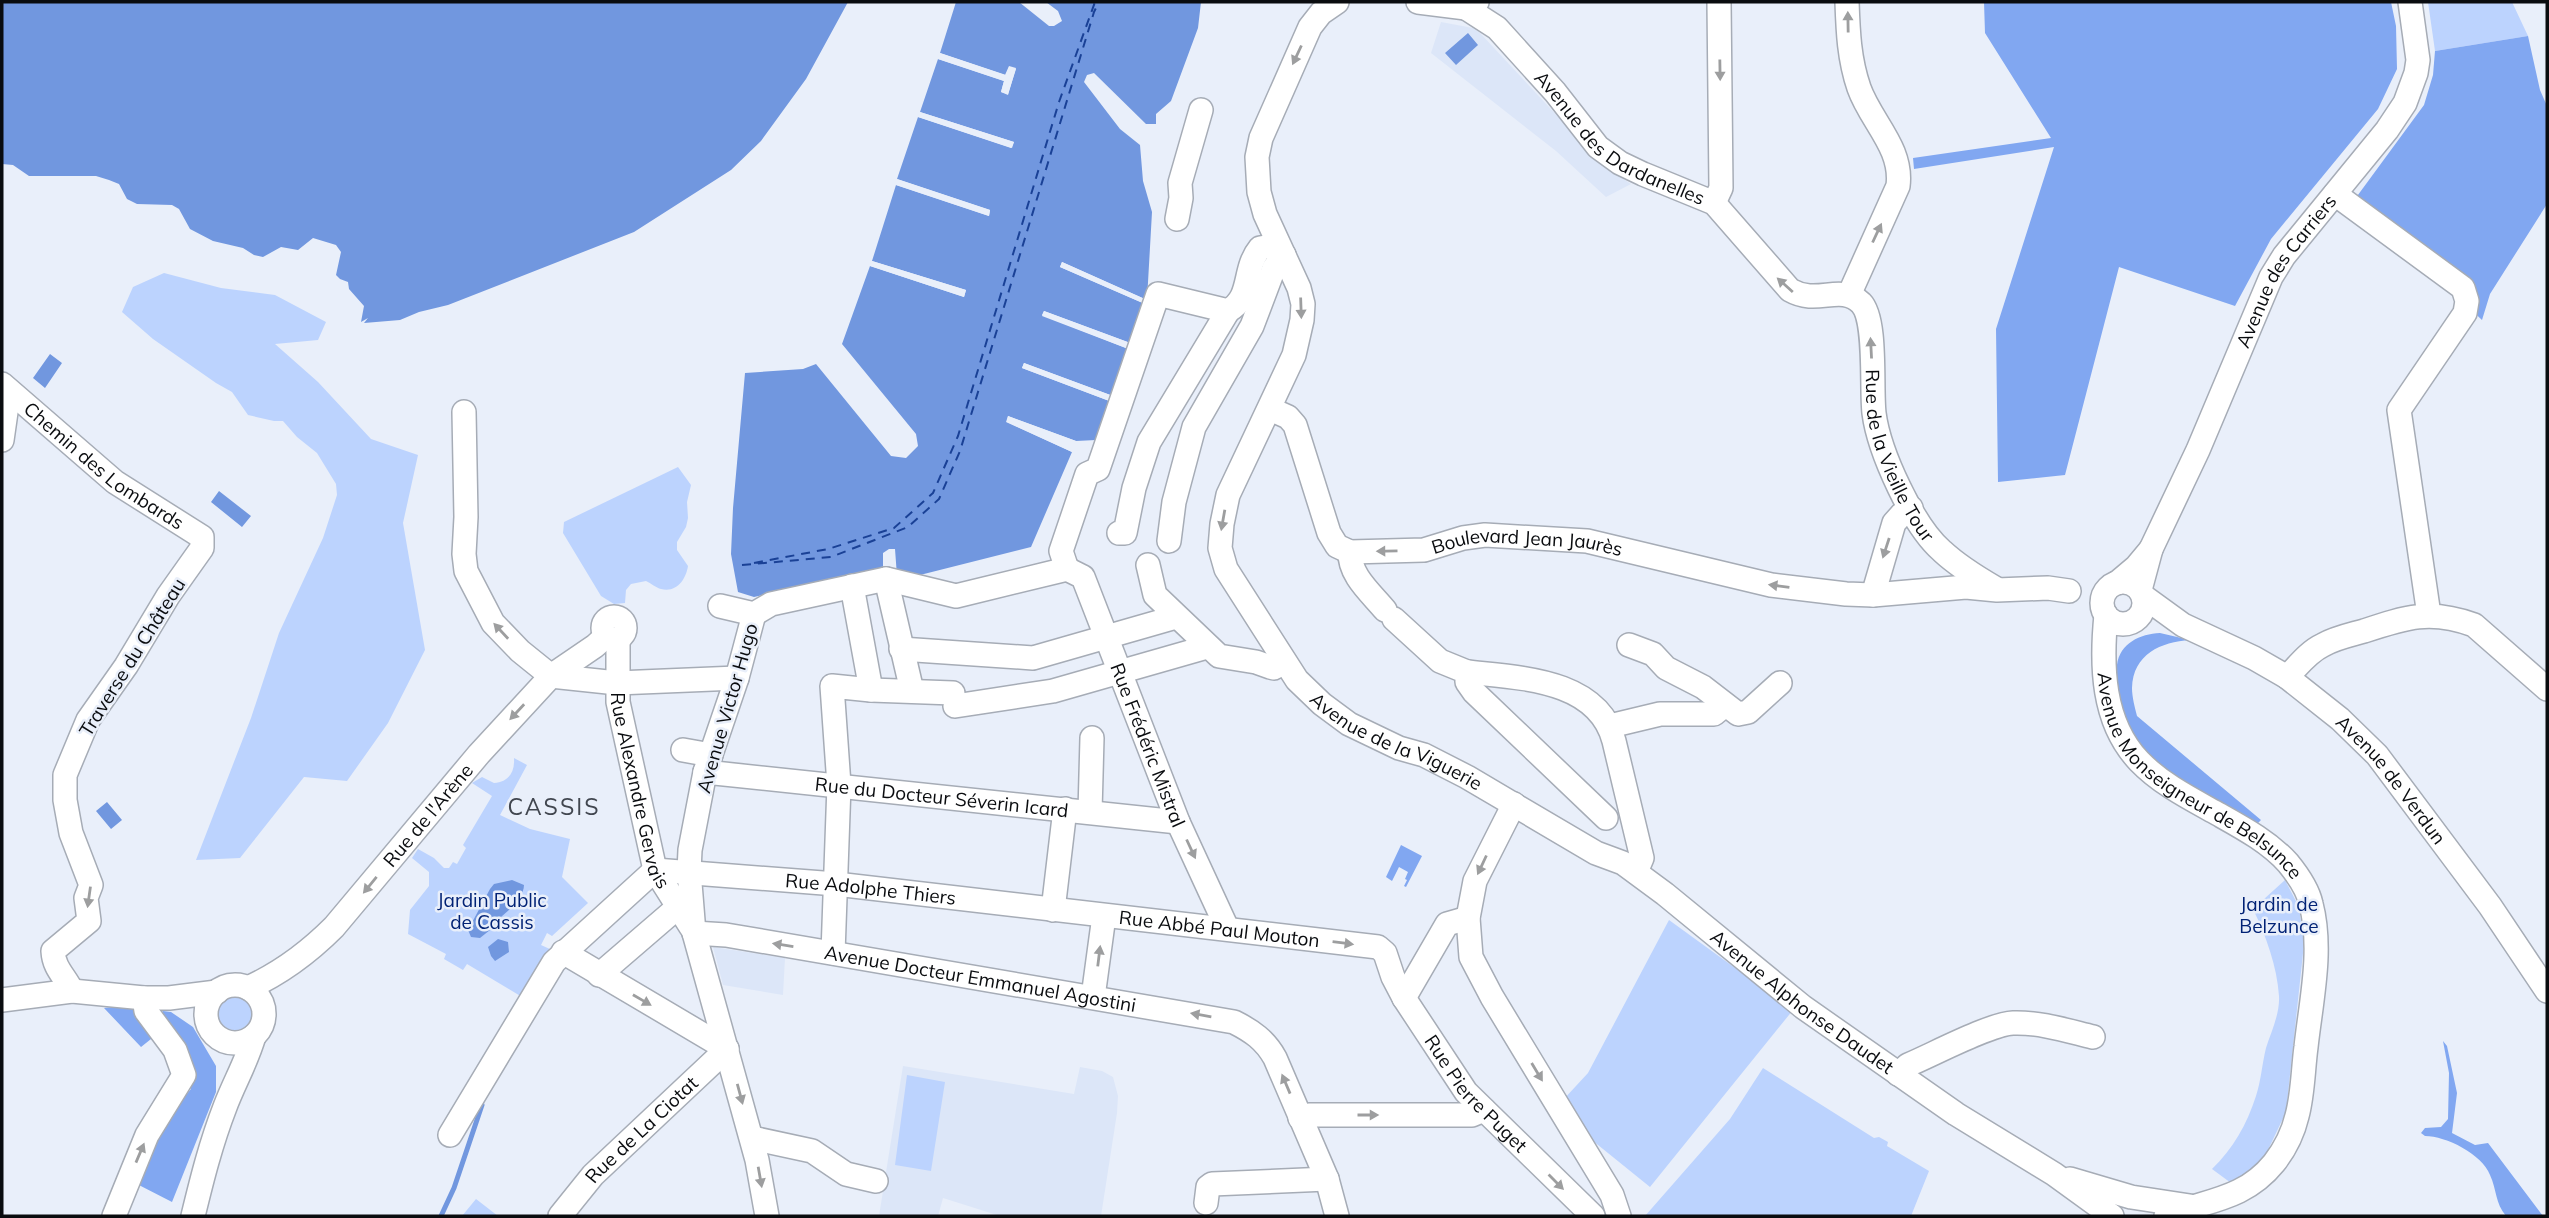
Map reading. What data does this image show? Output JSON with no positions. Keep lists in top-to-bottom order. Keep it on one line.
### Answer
{"streets":{"street":["Avenue des Dardanelles","Avenue des Carriers","Rue de la Vieille Tour","Chemin des Lombards","Boulevard Jean Jaurès","Traverse du Château","Avenue Victor Hugo","Avenue de la Viguerie","Rue Frédéric Mistral","Avenue Monseigneur de Belsunce","Avenue de Verdun","Rue Alexandre Gervais","Rue du Docteur Séverin Icard","Rue de l'Arène","Rue Adolphe Thiers","Rue Abbé Paul Mouton","Avenue Docteur Emmanuel Agostini","Avenue Alphonse Daudet","Rue Pierre Puget","Rue de La Ciotat"]},"crossings":[["Avenue des Dardanelles","Rue de la Vieille Tour"],["Avenue des Carriers","Avenue Monseigneur de Belsunce"],["Avenue des Carriers","Avenue de Verdun"],["Rue de la Vieille Tour","Boulevard Jean Jaurès"],["Chemin des Lombards","Traverse du Château"],["Avenue Victor Hugo","Rue Alexandre Gervais"],["Avenue Victor Hugo","Rue du Docteur Séverin Icard"],["Avenue Victor Hugo","Rue Adolphe Thiers"],["Avenue Victor Hugo","Avenue Docteur Emmanuel Agostini"],["Avenue Victor Hugo","Rue de La Ciotat"],["Avenue de la Viguerie","Avenue Alphonse Daudet"],["Rue Frédéric Mistral","Rue du Docteur Séverin Icard"],["Rue Frédéric Mistral","Rue Abbé Paul Mouton"],["Avenue Monseigneur de Belsunce","Avenue de Verdun"],["Avenue Monseigneur de Belsunce","Avenue Alphonse Daudet"],["Rue Alexandre Gervais","Rue de l'Arène"],["Rue Alexandre Gervais","Rue Adolphe Thiers"],["Rue Alexandre Gervais","Avenue Docteur Emmanuel Agostini"],["Rue Adolphe Thiers","Rue Abbé Paul Mouton"],["Rue Abbé Paul Mouton","Rue Pierre Puget"]],"one_way":["Rue de la Vieille Tour","Traverse du Château","Rue Abbé Paul Mouton","Avenue Docteur Emmanuel Agostini"],"districts":["CASSIS"],"parks":["Jardin Public de Cassis","Jardin de Belzunce"]}
